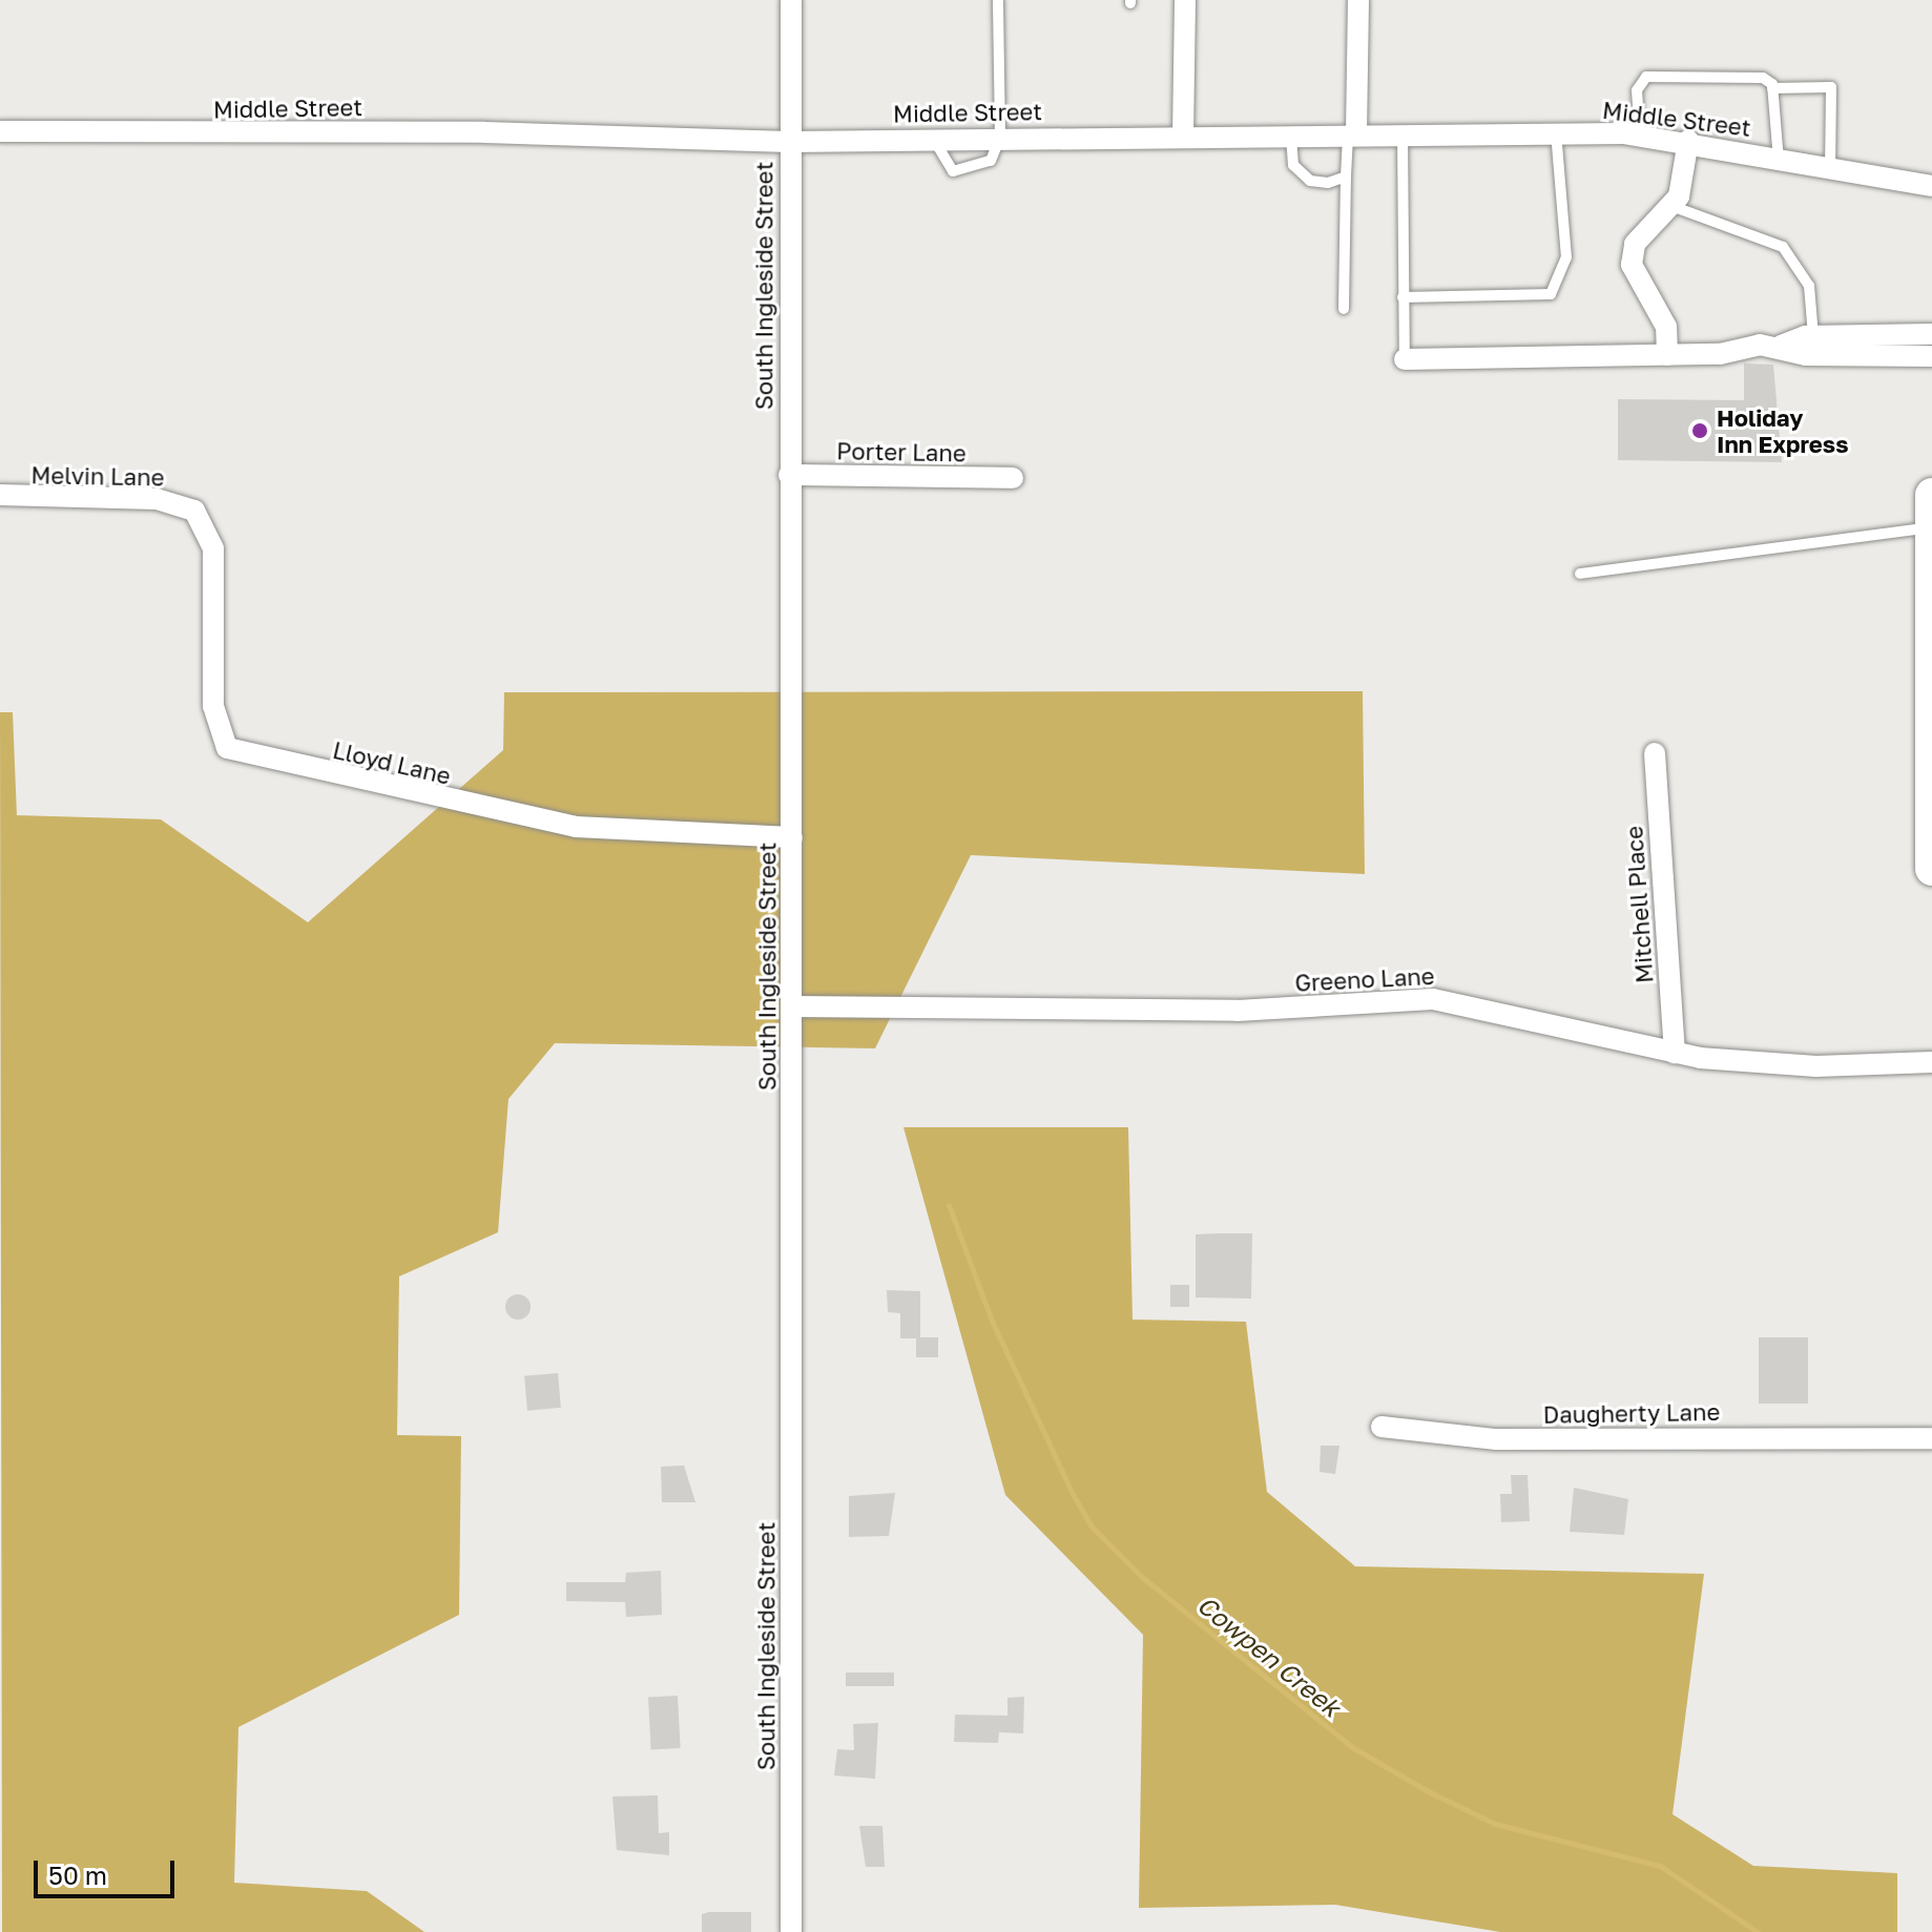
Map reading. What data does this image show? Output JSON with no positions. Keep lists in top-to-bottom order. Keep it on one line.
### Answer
{"streets":{"street":["Middle Street","South Ingleside Street","Porter Lane","Melvin Lane","Lloyd Lane","Mitchell Place","Greeno Lane","Daugherty Lane"]},"crossings":[["Middle Street","South Ingleside Street"],["South Ingleside Street","Porter Lane"],["South Ingleside Street","Lloyd Lane"],["South Ingleside Street","Greeno Lane"],["Melvin Lane","Lloyd Lane"],["Mitchell Place","Greeno Lane"]],"water":["Cowpen Creek"],"places":["Holiday Inn Express"],"scale_bar":"50 m"}
